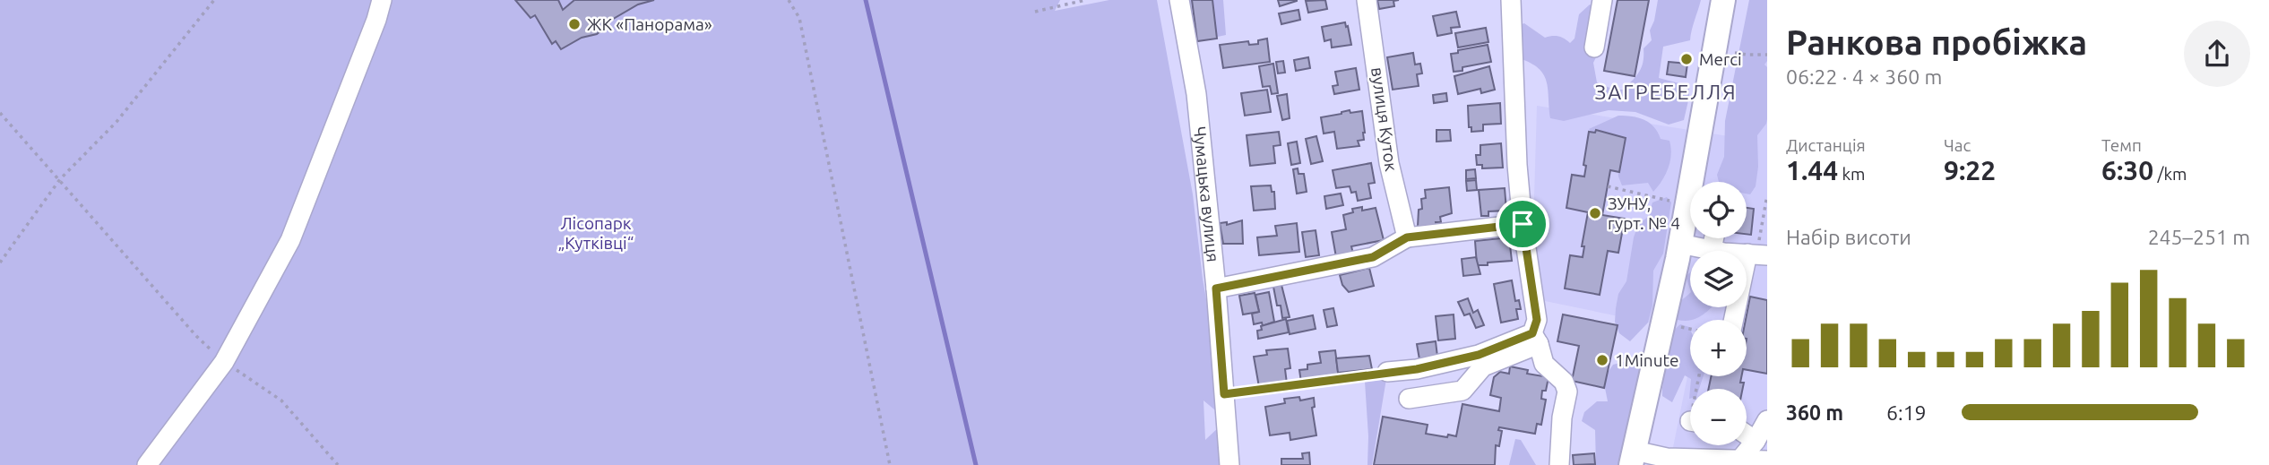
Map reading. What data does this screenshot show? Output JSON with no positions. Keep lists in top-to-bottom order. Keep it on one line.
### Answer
{"streets":{"street":["вулиця Куток","Чумацька вулиця"]},"districts":["ЗАГРЕБЕЛЛЯ"],"parks":["Лісопарк „Кутківці“"],"places":["ЖК «Панорама»","Merci","ЗУНУ, гурт. № 4","1Minute"],"page":{"heading":["Ранкова пробіжка","06:22 · 4 × 360 m"],"stats":[["Дистанція","1.44 km"],["Час","9:22"],["Темп","6:30 /km"]],"map_buttons":["+","−"],"chart":["Набір висоти","245–251 m"],"list":[{"name":"360 m","note":"6:19"}]}}
